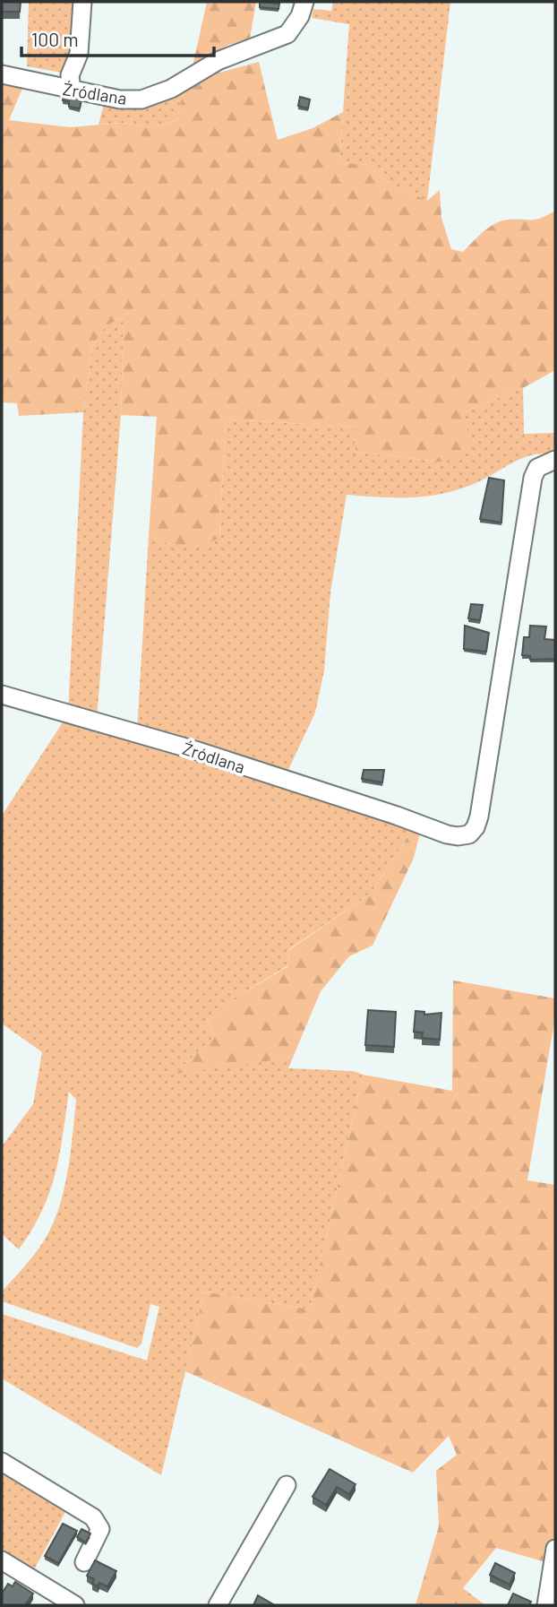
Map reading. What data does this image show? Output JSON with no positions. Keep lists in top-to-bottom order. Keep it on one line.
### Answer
{"streets":{"street":["Źródlana"]},"scale_bar":"100 m"}
